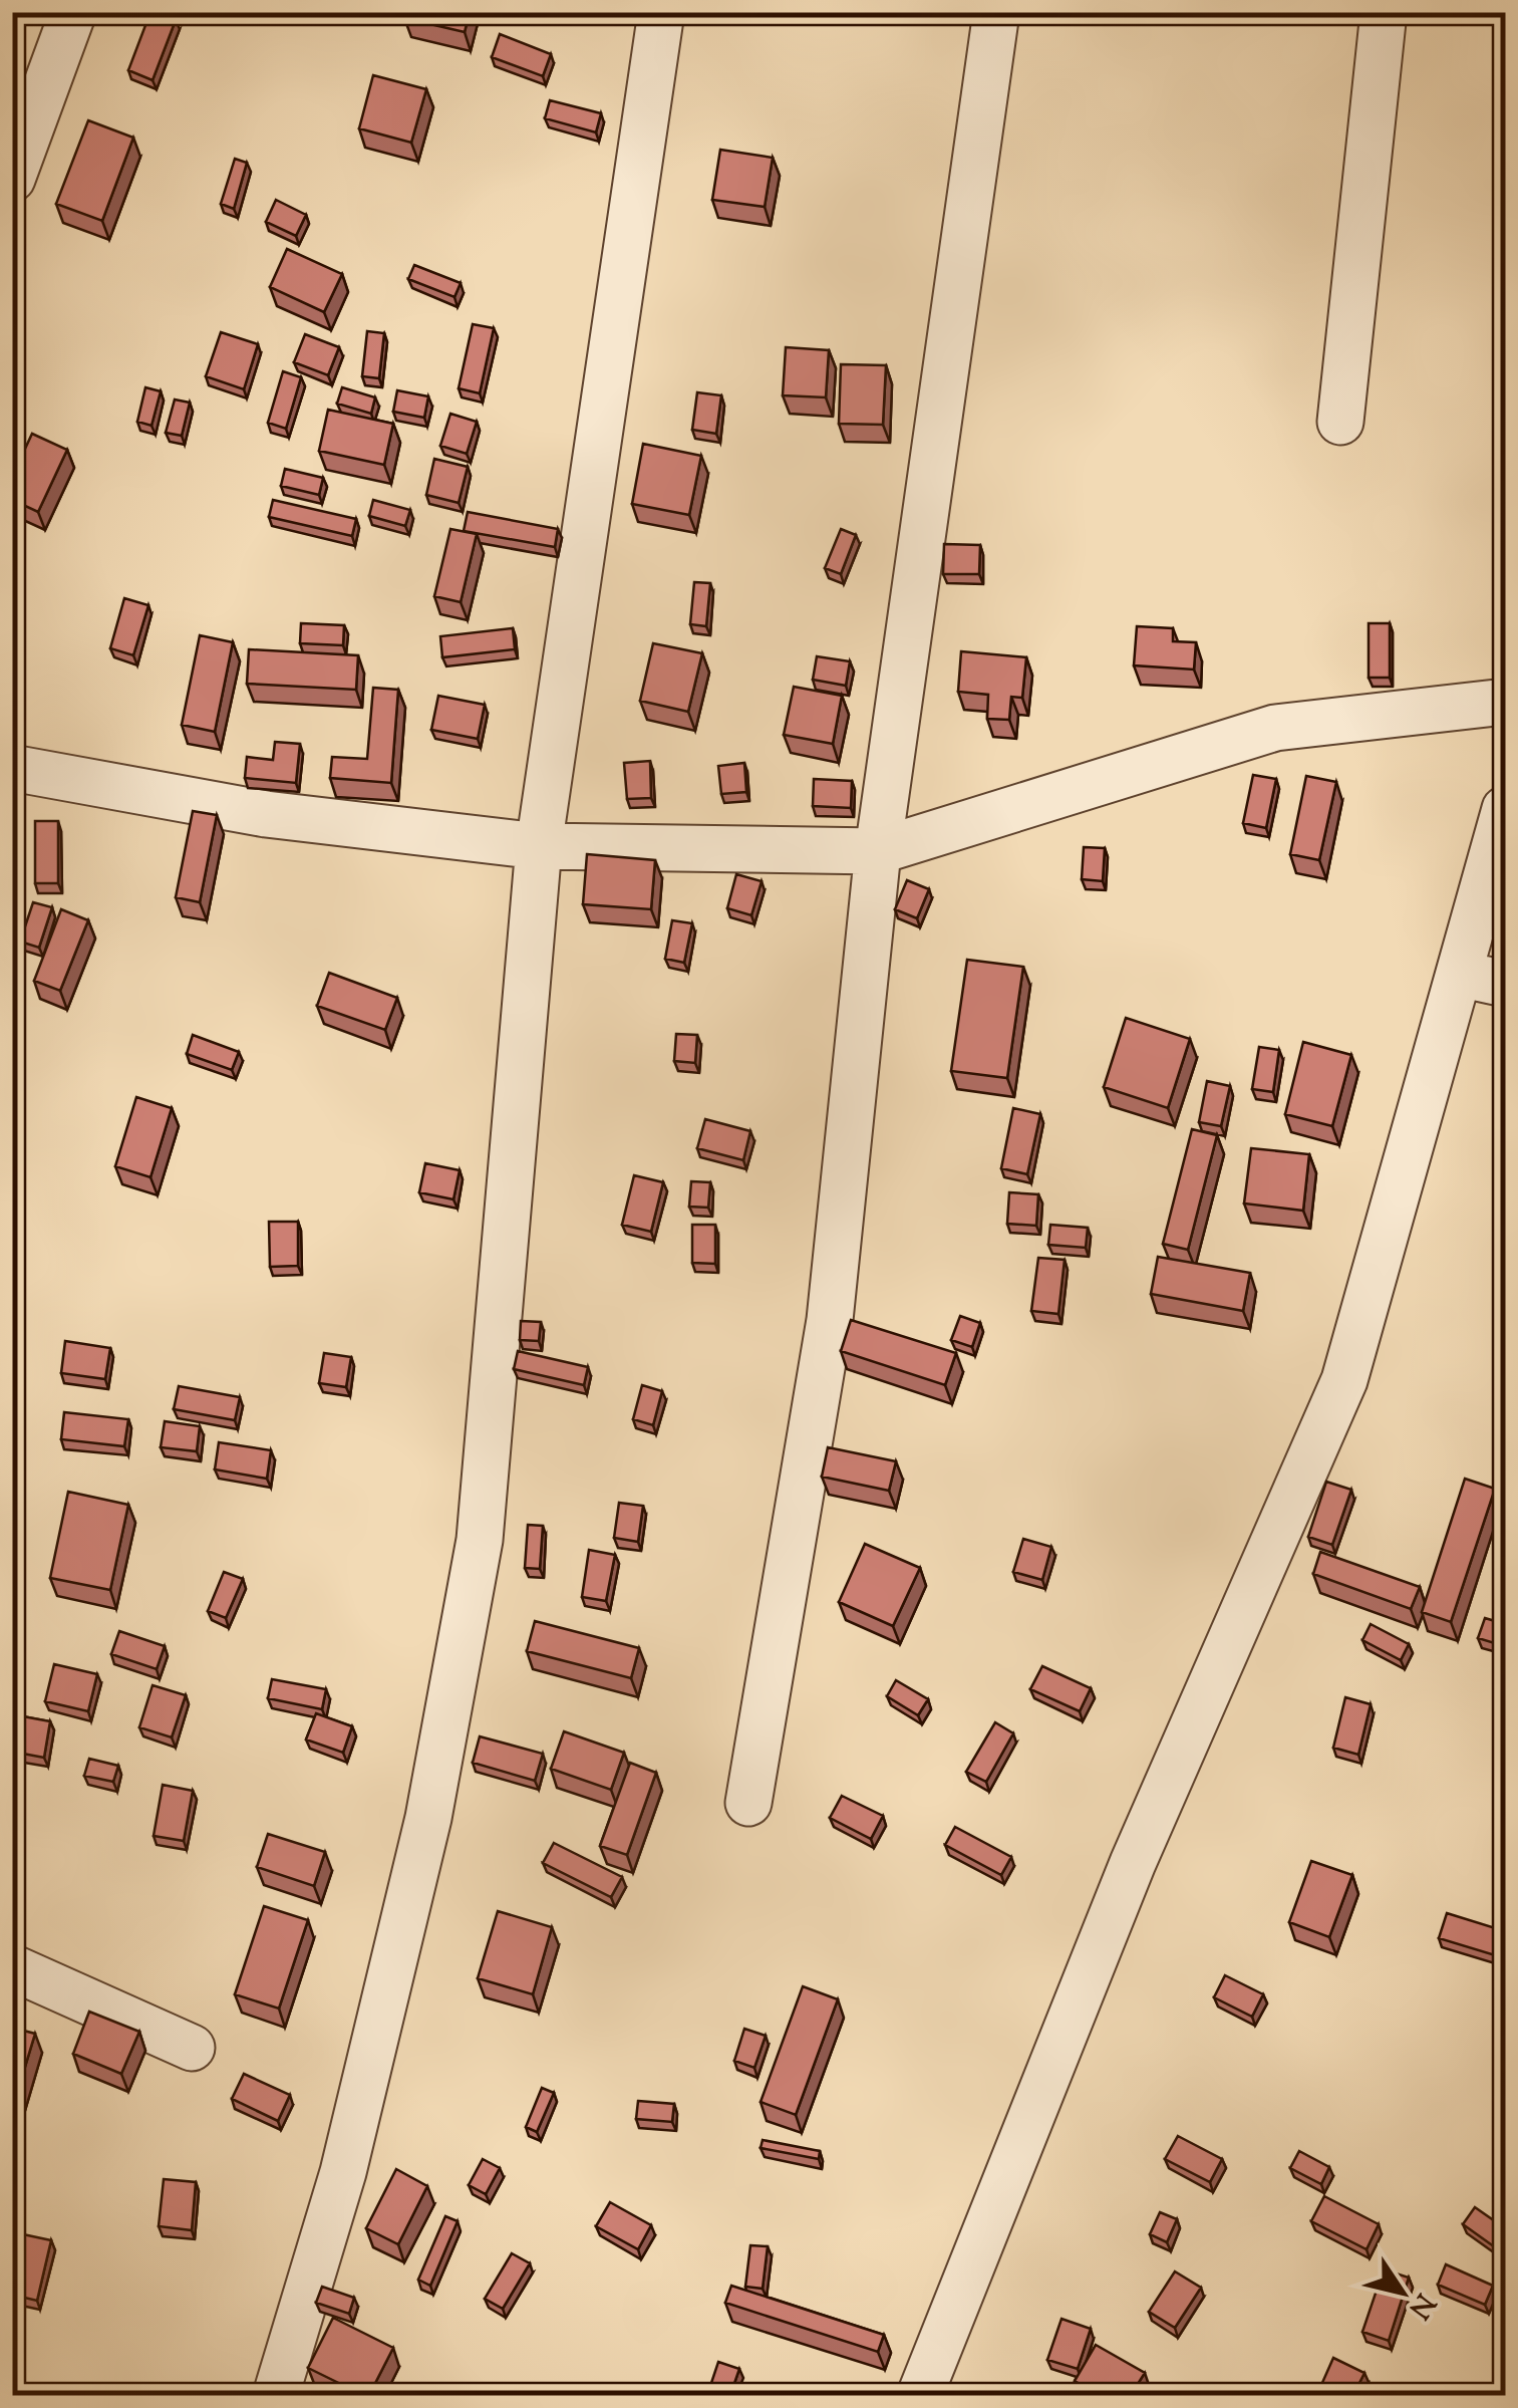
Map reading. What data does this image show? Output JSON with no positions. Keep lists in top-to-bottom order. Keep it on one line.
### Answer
{"north":"bottom right"}
